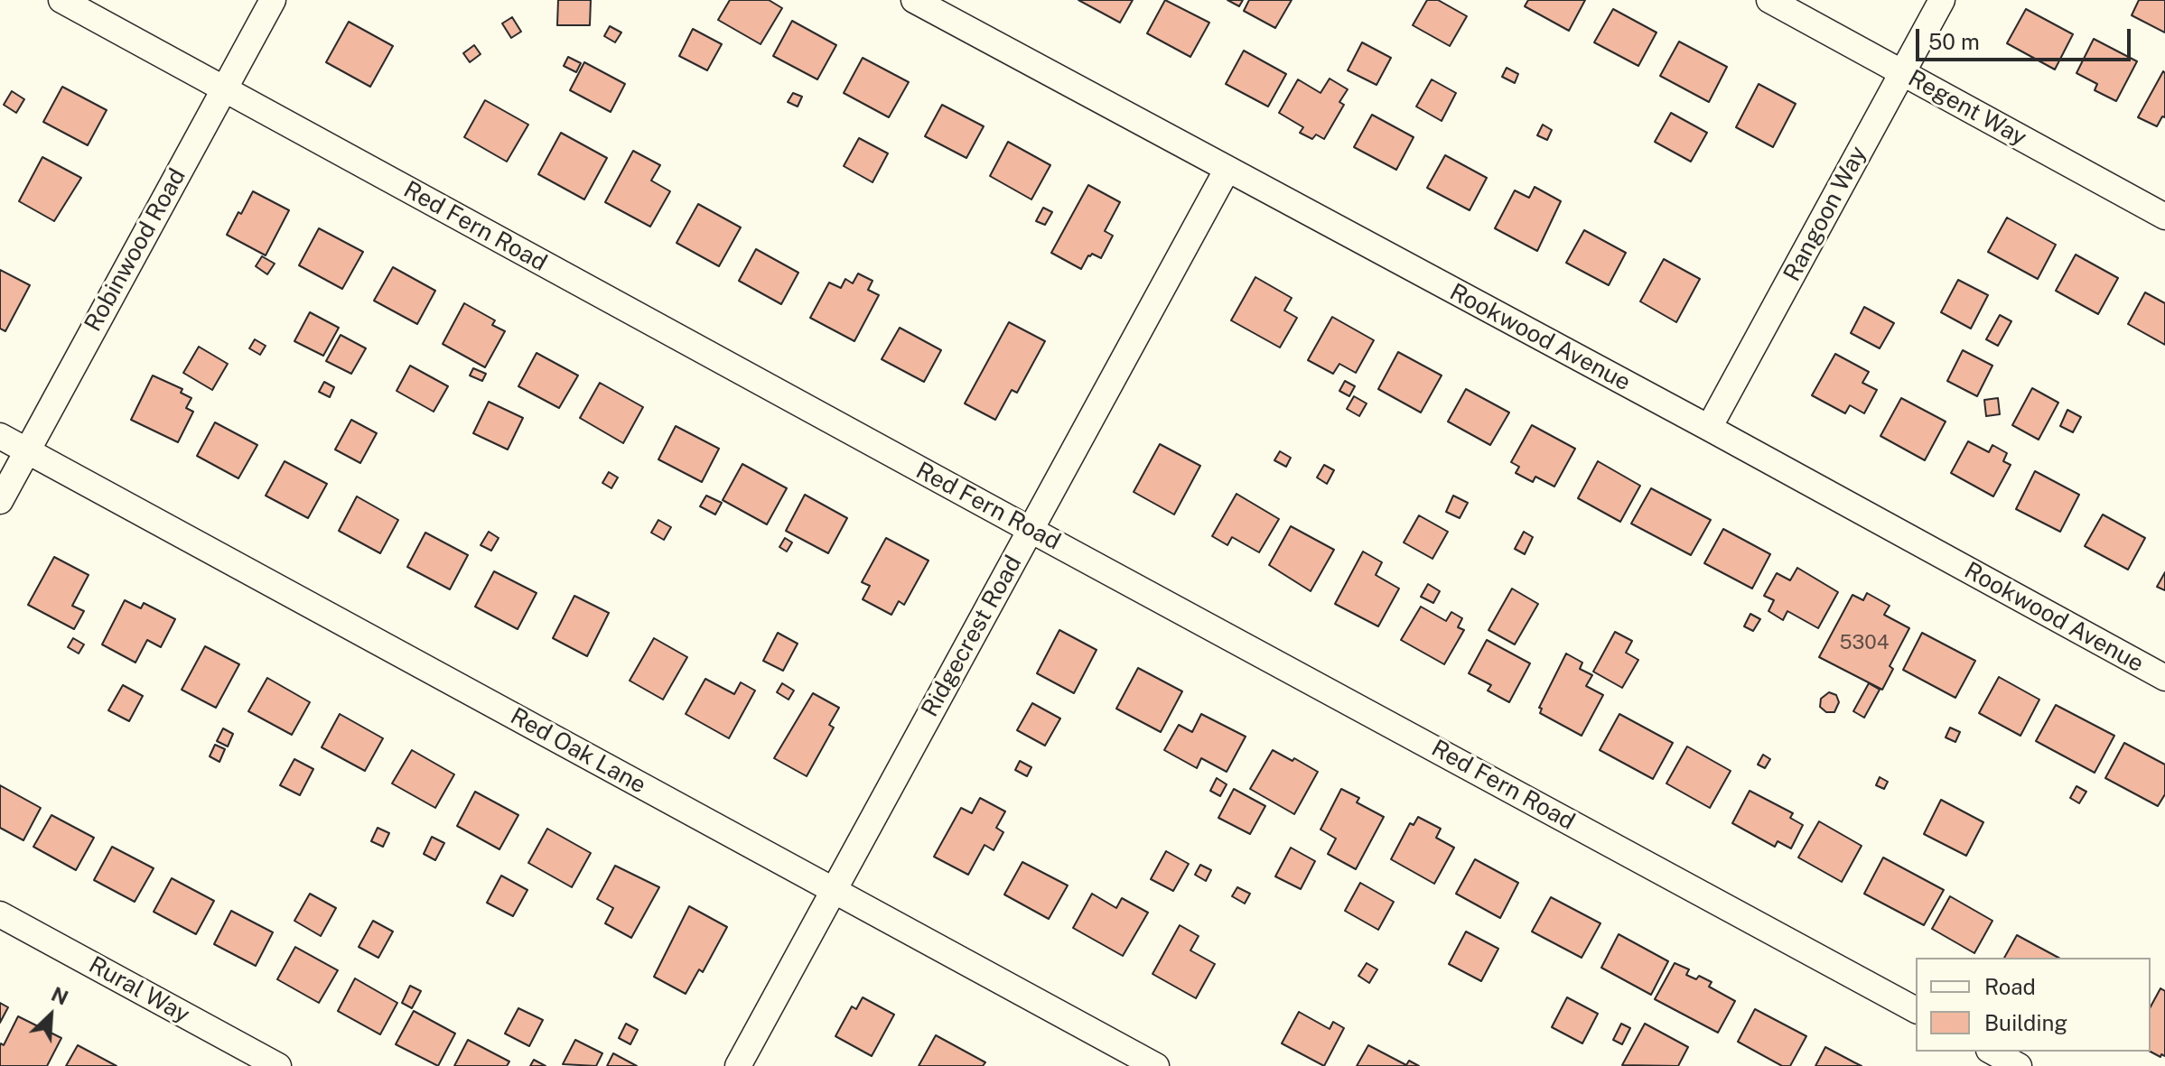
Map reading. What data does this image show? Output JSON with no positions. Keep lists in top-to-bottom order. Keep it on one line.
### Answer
{"streets":{"street":["Regent Way","Rangoon Way","Red Fern Road","Robinwood Road","Rookwood Avenue","Ridgecrest Road","Red Oak Lane","Rural Way"]},"crossings":[["Regent Way","Rangoon Way"],["Rangoon Way","Rookwood Avenue"],["Red Fern Road","Robinwood Road"],["Red Fern Road","Ridgecrest Road"],["Robinwood Road","Red Oak Lane"],["Rookwood Avenue","Ridgecrest Road"],["Ridgecrest Road","Red Oak Lane"]],"house_numbers":["5304"],"legend":["Road","Building"],"scale_bar":"50 m","north":"top right"}
